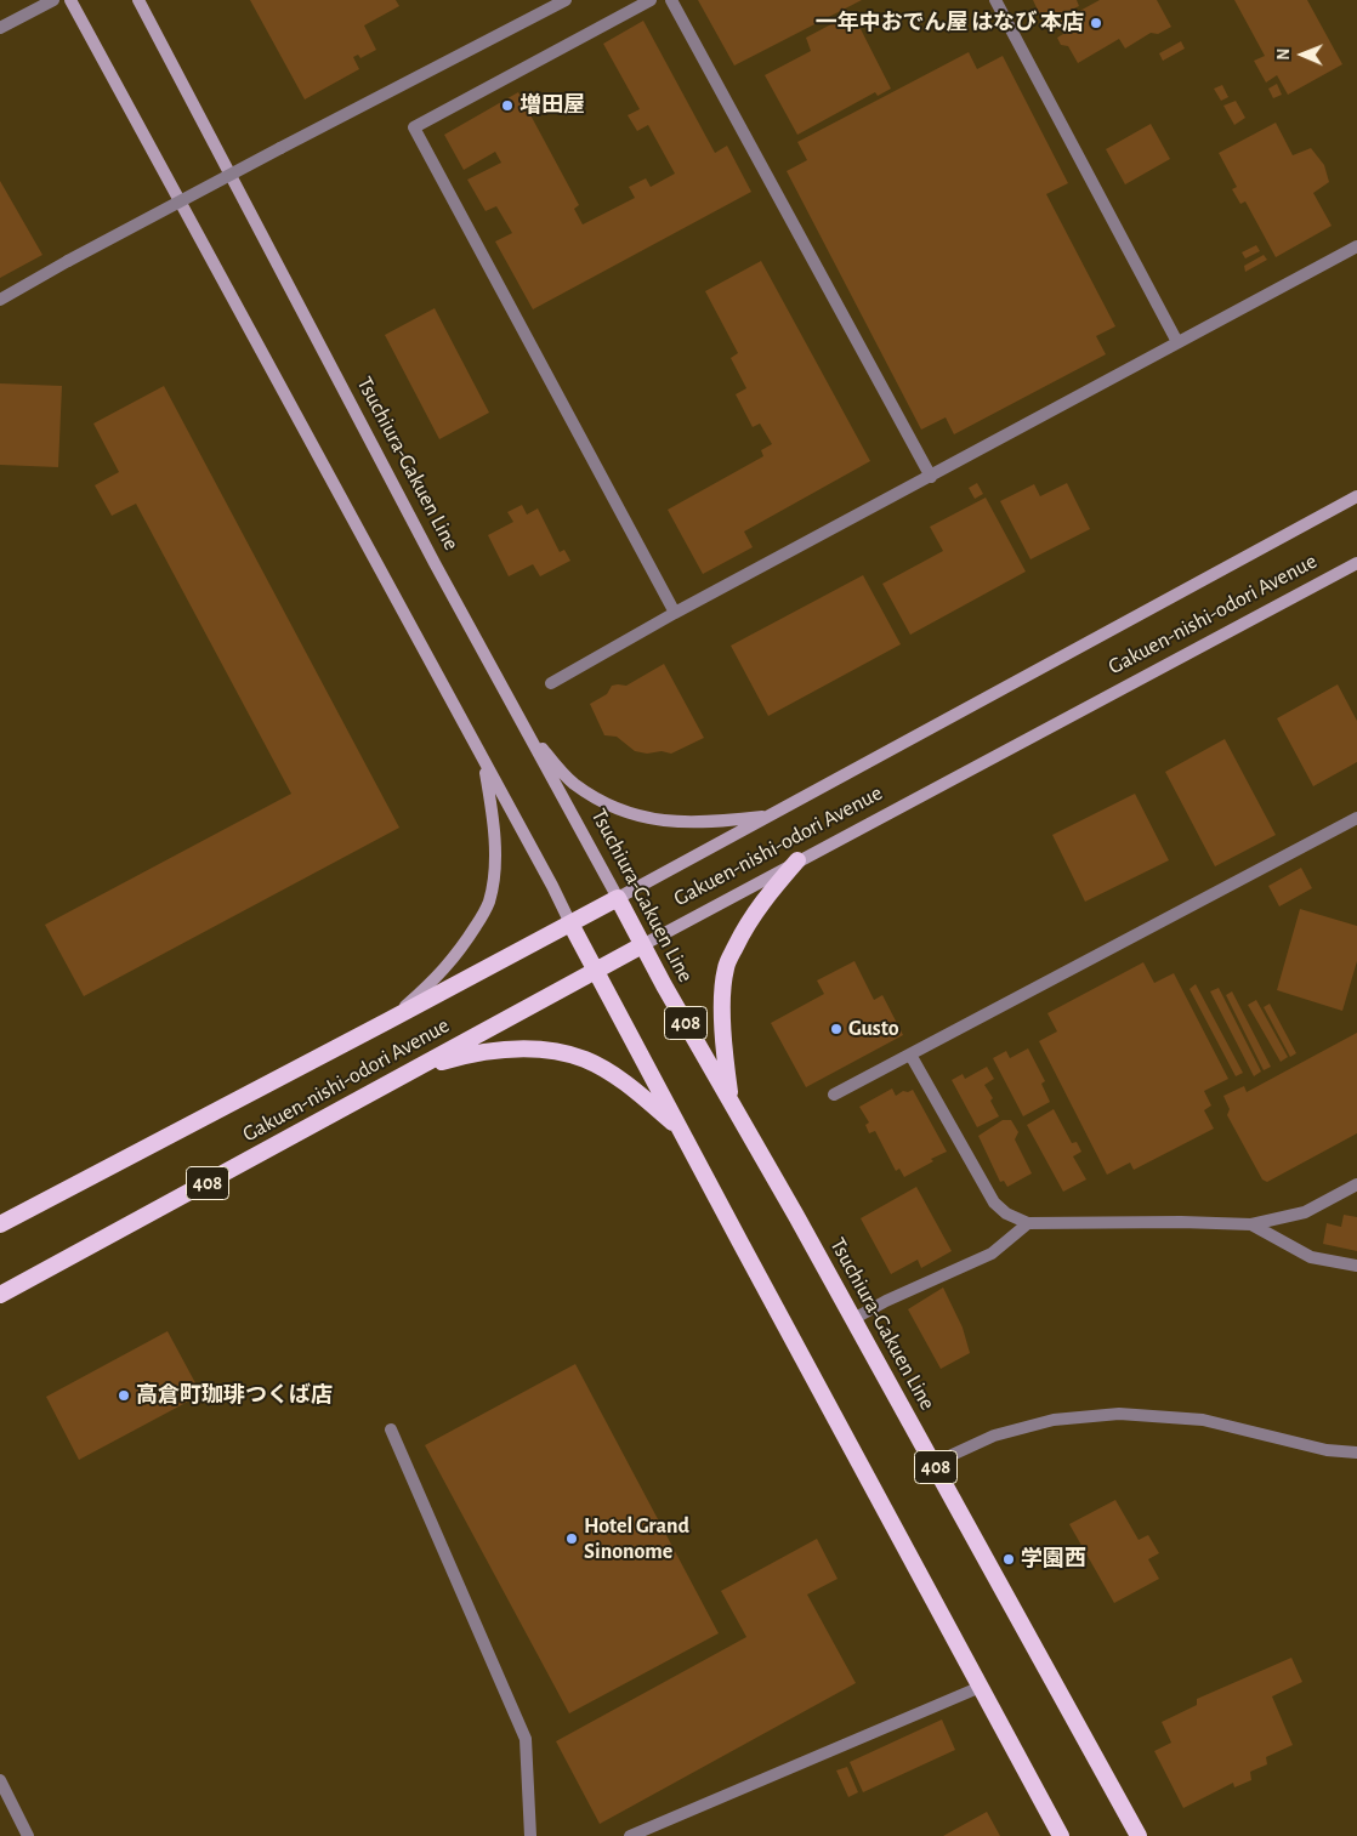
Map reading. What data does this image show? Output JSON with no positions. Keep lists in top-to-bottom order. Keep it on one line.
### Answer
{"streets":{"highway":["Tsuchiura-Gakuen Line","Gakuen-nishi-odori Avenue","408"]},"crossings":[["Tsuchiura-Gakuen Line","Gakuen-nishi-odori Avenue"],["Gakuen-nishi-odori Avenue","408"]],"places":["一年中おでん屋 はなび 本店","増田屋","Gusto","高倉町珈琲つくば店","Hotel Grand Sinonome","学園西"],"north":"left"}
